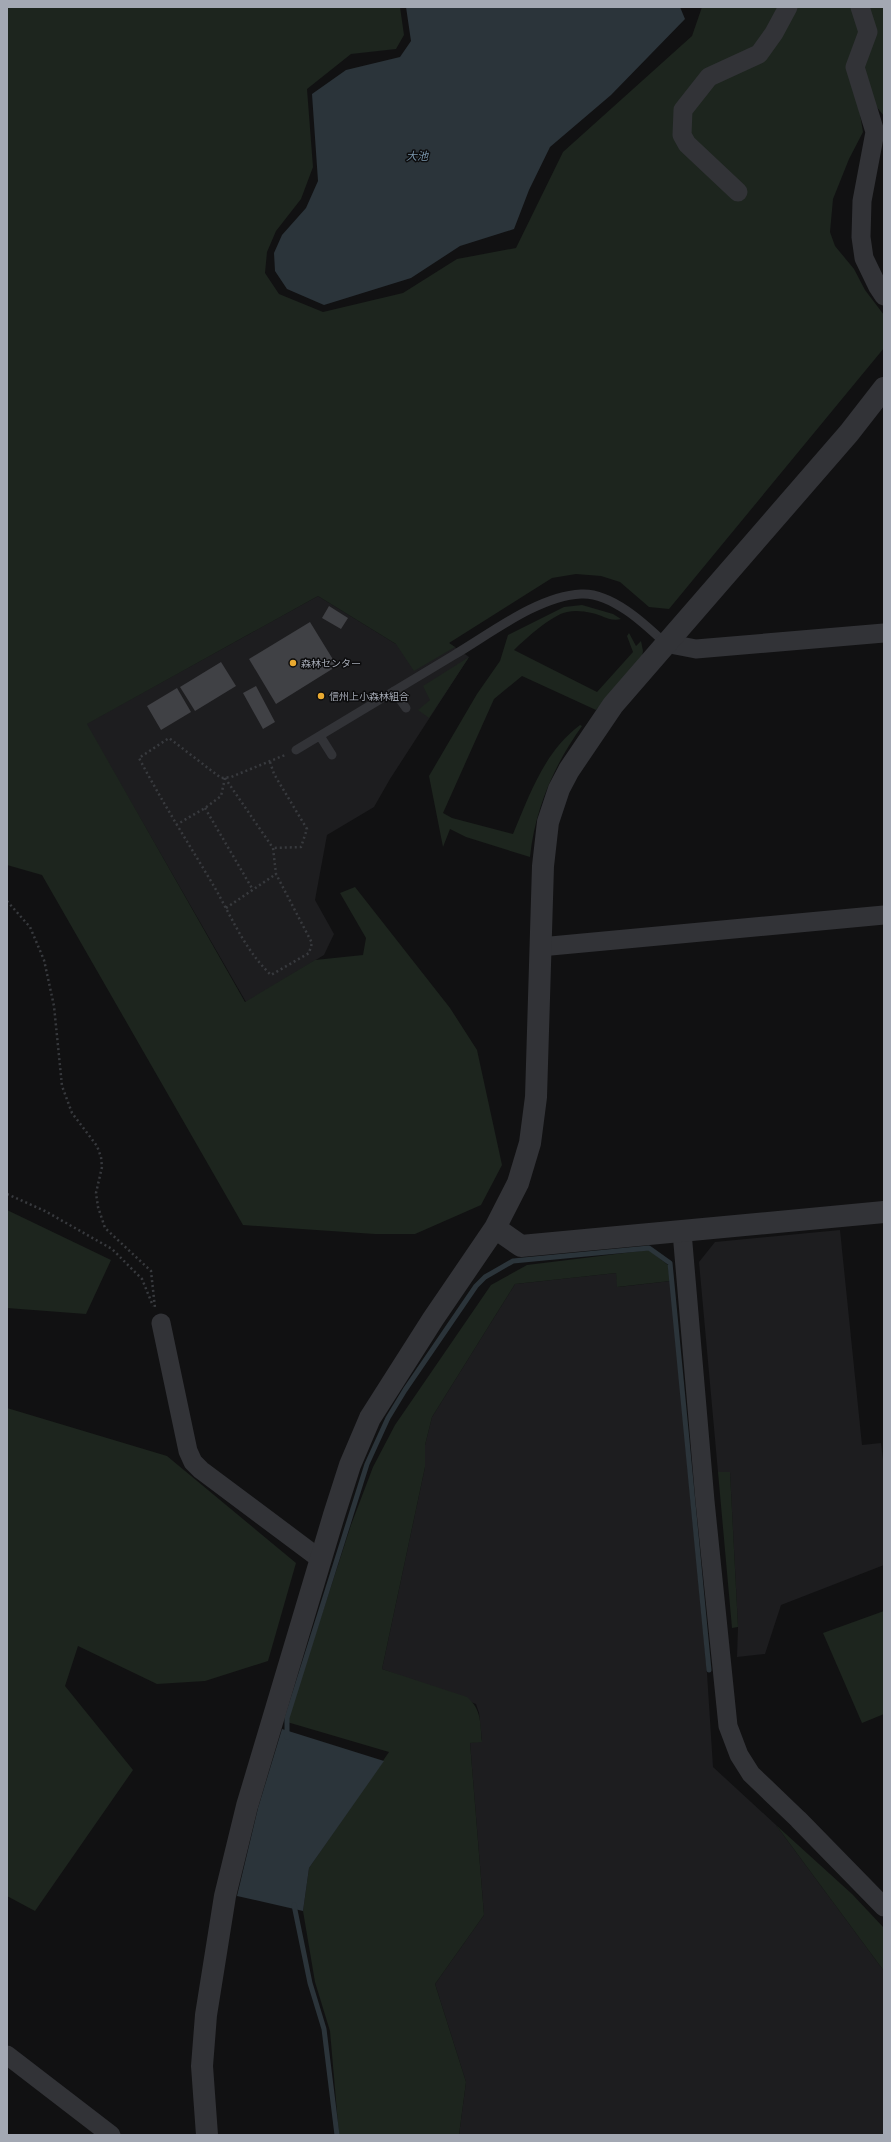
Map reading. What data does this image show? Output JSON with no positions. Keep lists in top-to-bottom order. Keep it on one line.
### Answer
{"water":["大池"],"places":["森林センター","信州上小森林組合"]}
